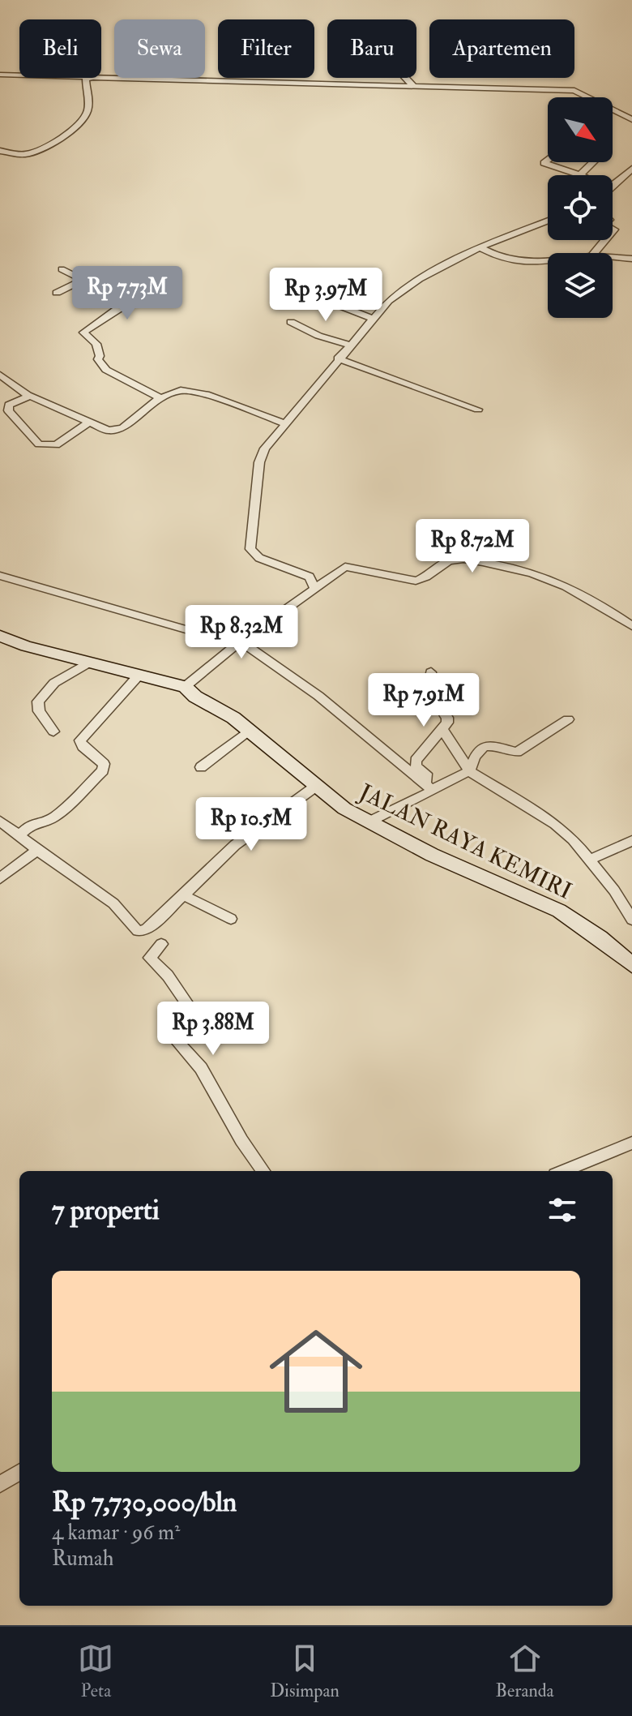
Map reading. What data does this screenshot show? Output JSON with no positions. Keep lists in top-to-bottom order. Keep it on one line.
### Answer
{"streets":{"street":["JALAN RAYA KEMIRI"]},"north":"bottom right","page":{"chip":["Beli","Sewa","Filter","Baru","Apartemen"],"price":["Rp 7.73M","Rp 3.97M","Rp 8.72M","Rp 8.32M","Rp 7.91M","Rp 10.5M","Rp 3.88M"],"heading":"7 properti","list":[{"name":"Rp 7,730,000/bln","note":"4 kamar · 96 m² · Rumah"}],"tabs":["Peta","Disimpan","Beranda"]}}
